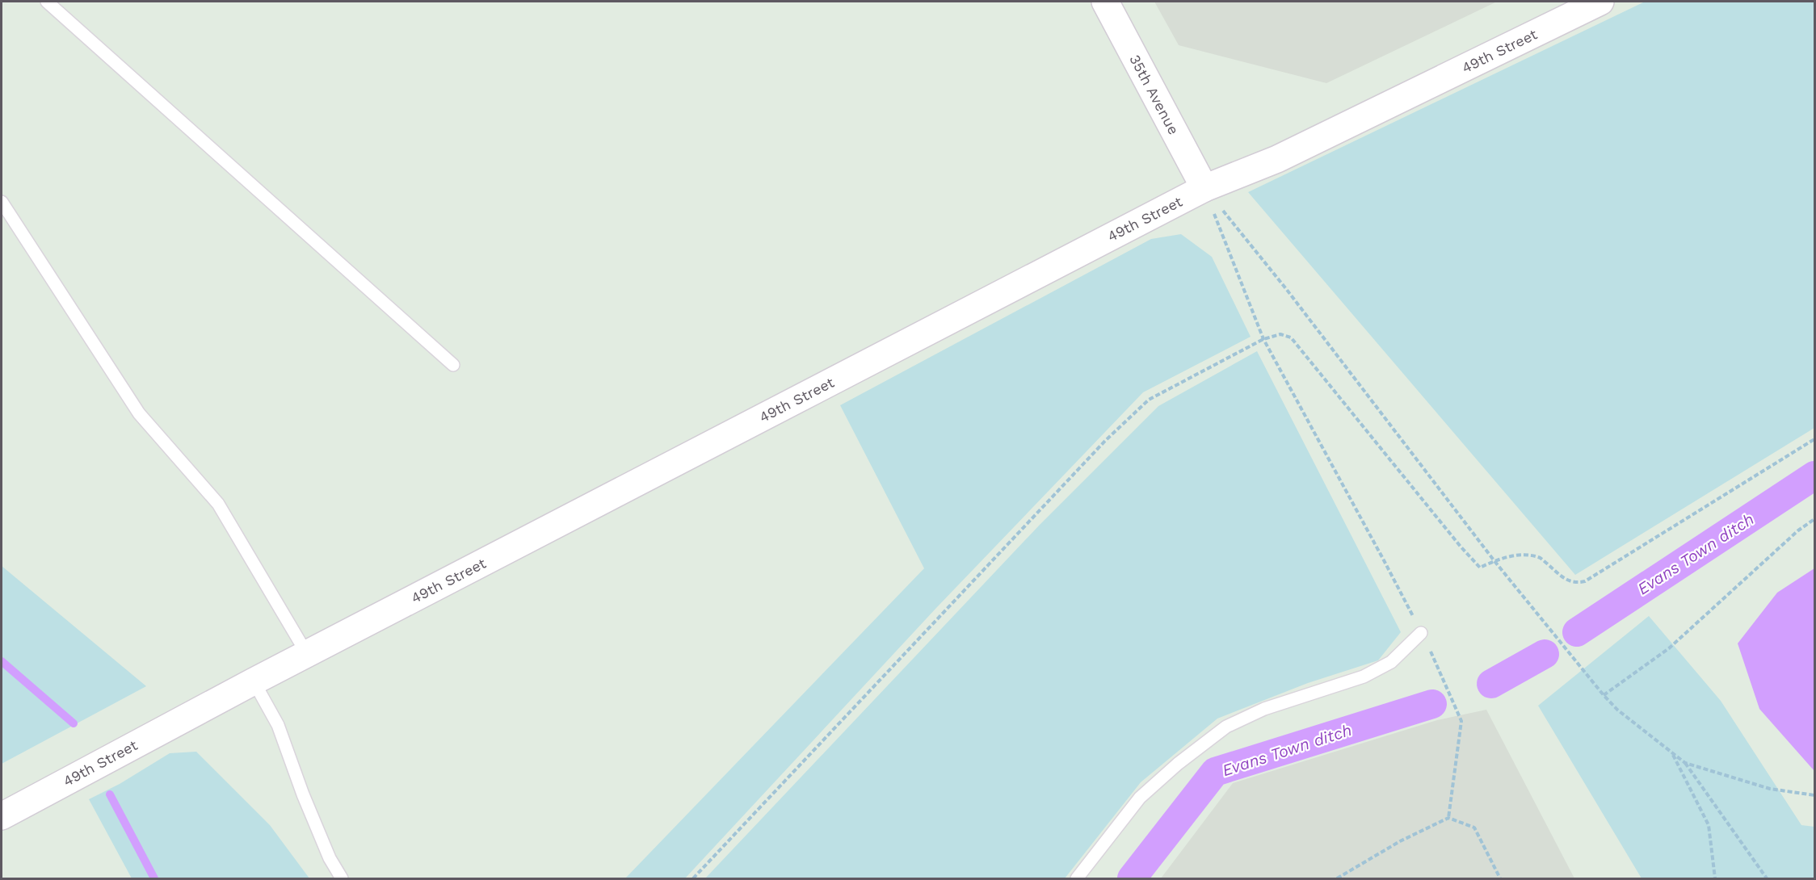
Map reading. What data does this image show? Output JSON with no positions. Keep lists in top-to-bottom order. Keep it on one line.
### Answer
{"streets":{"street":["49th Street","35th Avenue"]},"crossings":[["49th Street","35th Avenue"]],"water":["Evans Town ditch"]}
